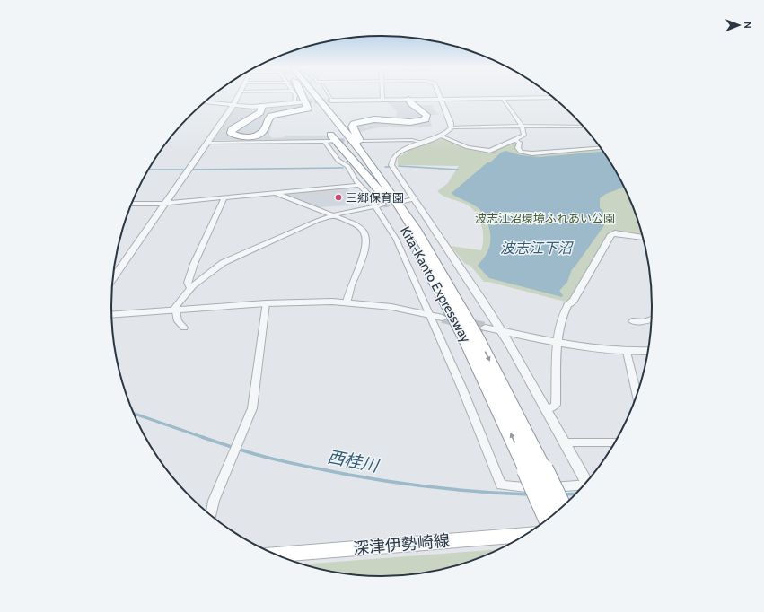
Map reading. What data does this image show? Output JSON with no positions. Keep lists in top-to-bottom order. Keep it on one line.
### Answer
{"streets":{"highway":["Kita-Kanto Expressway"],"main road":["深津伊勢崎線"]},"water":["波志江下沼","西桂川"],"parks":["波志江沼環境ふれあい公園"],"places":["三郷保育園"],"north":"right"}
